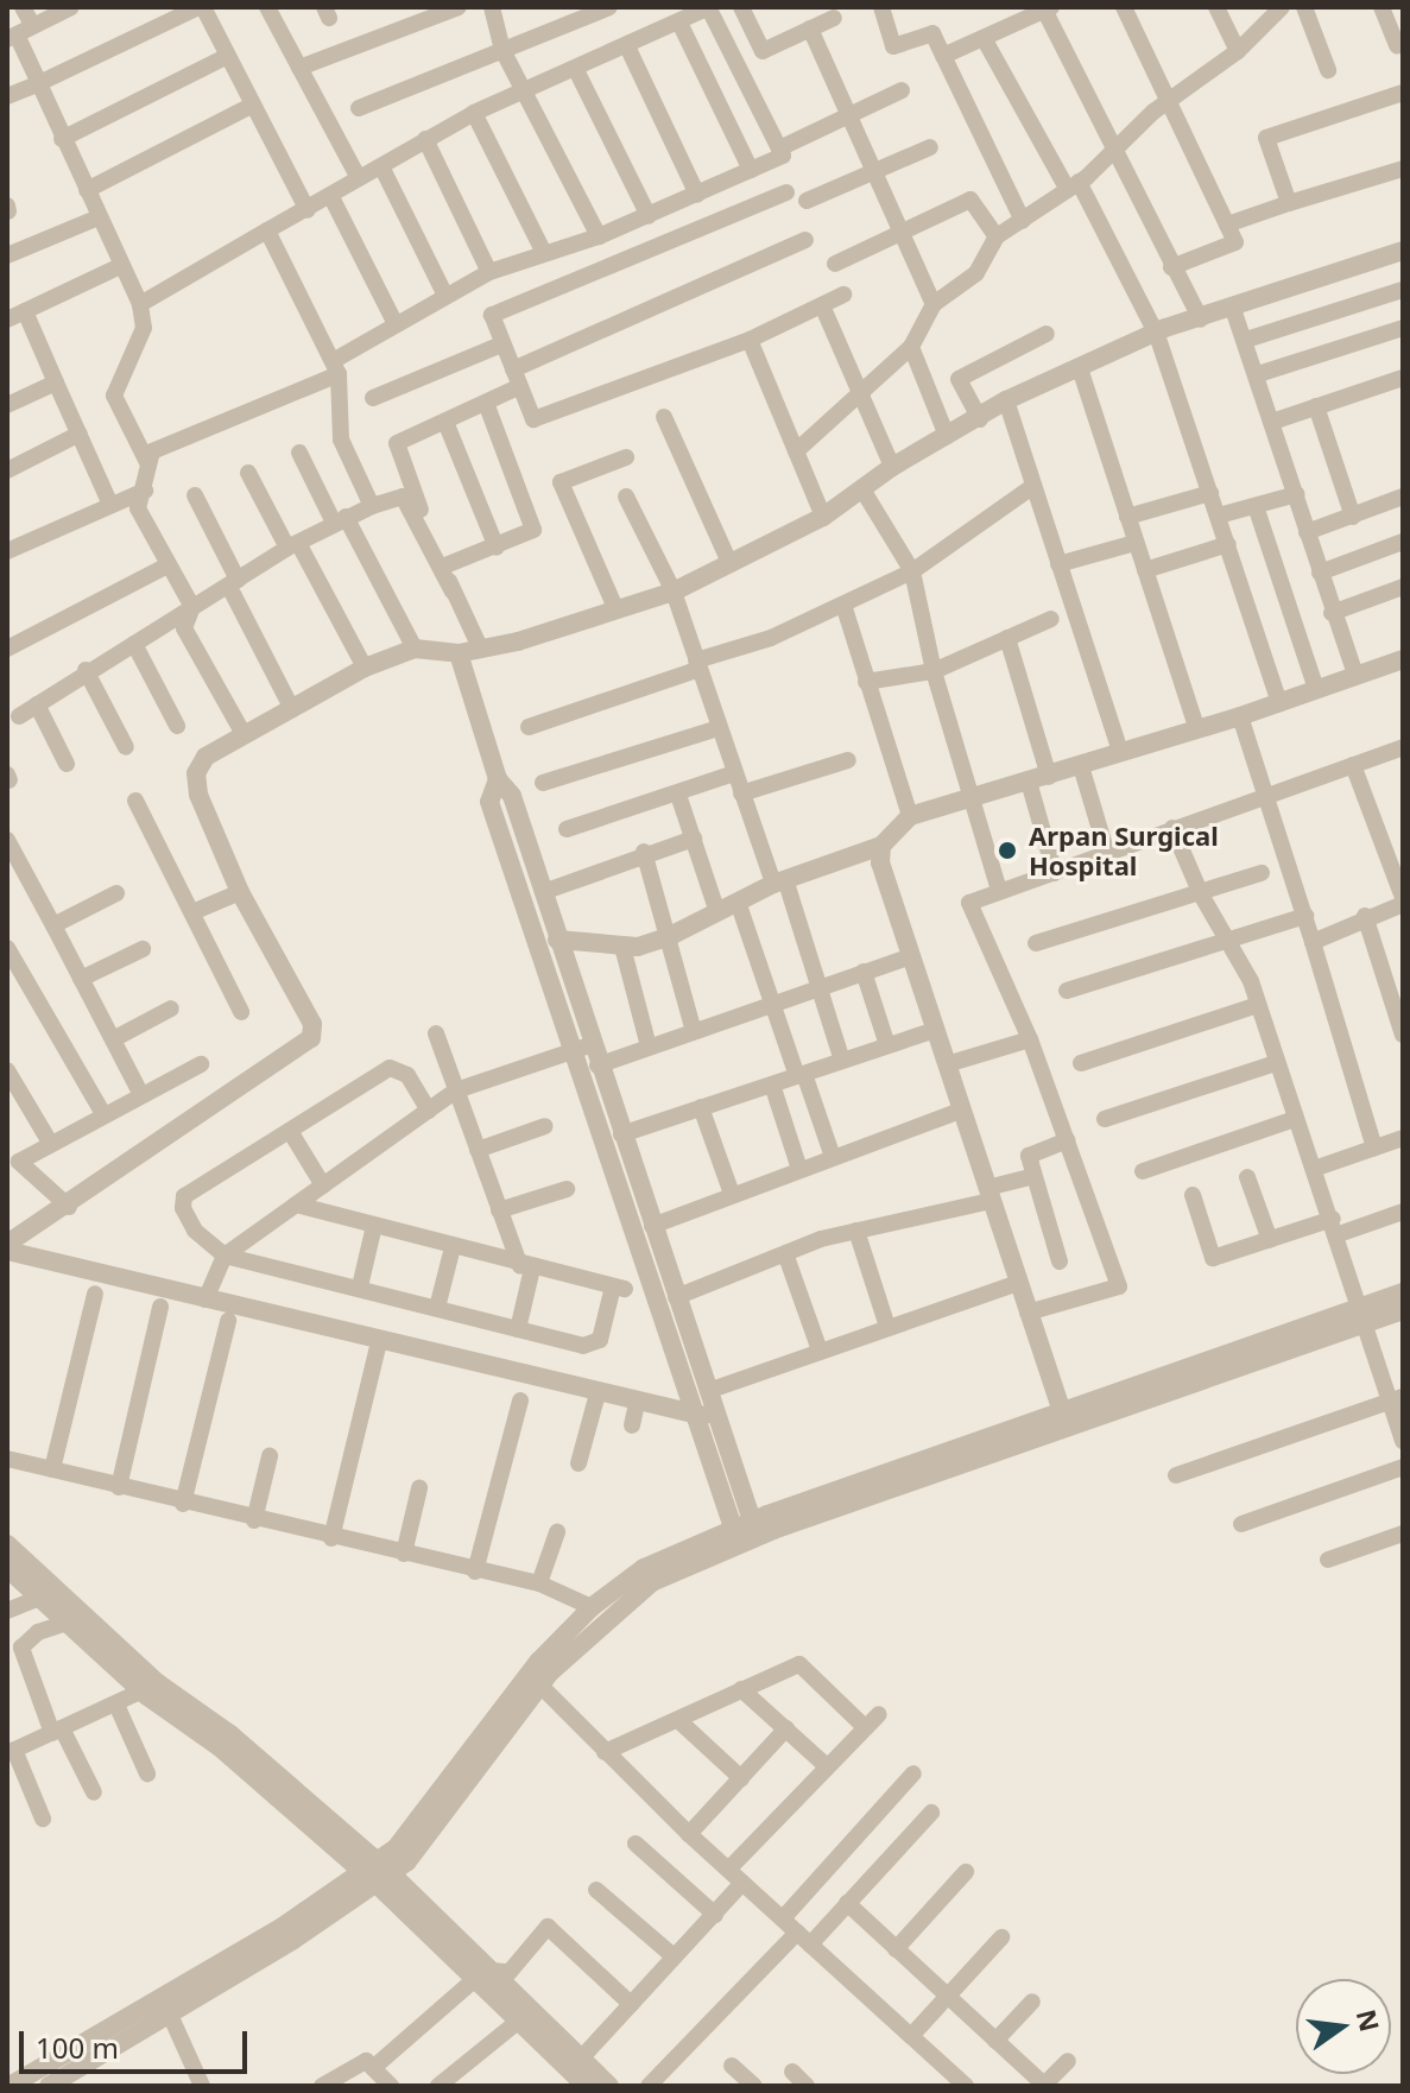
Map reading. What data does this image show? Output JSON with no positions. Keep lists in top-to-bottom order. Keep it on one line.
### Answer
{"places":["Arpan Surgical Hospital"],"scale_bar":"100 m","north":"right"}
